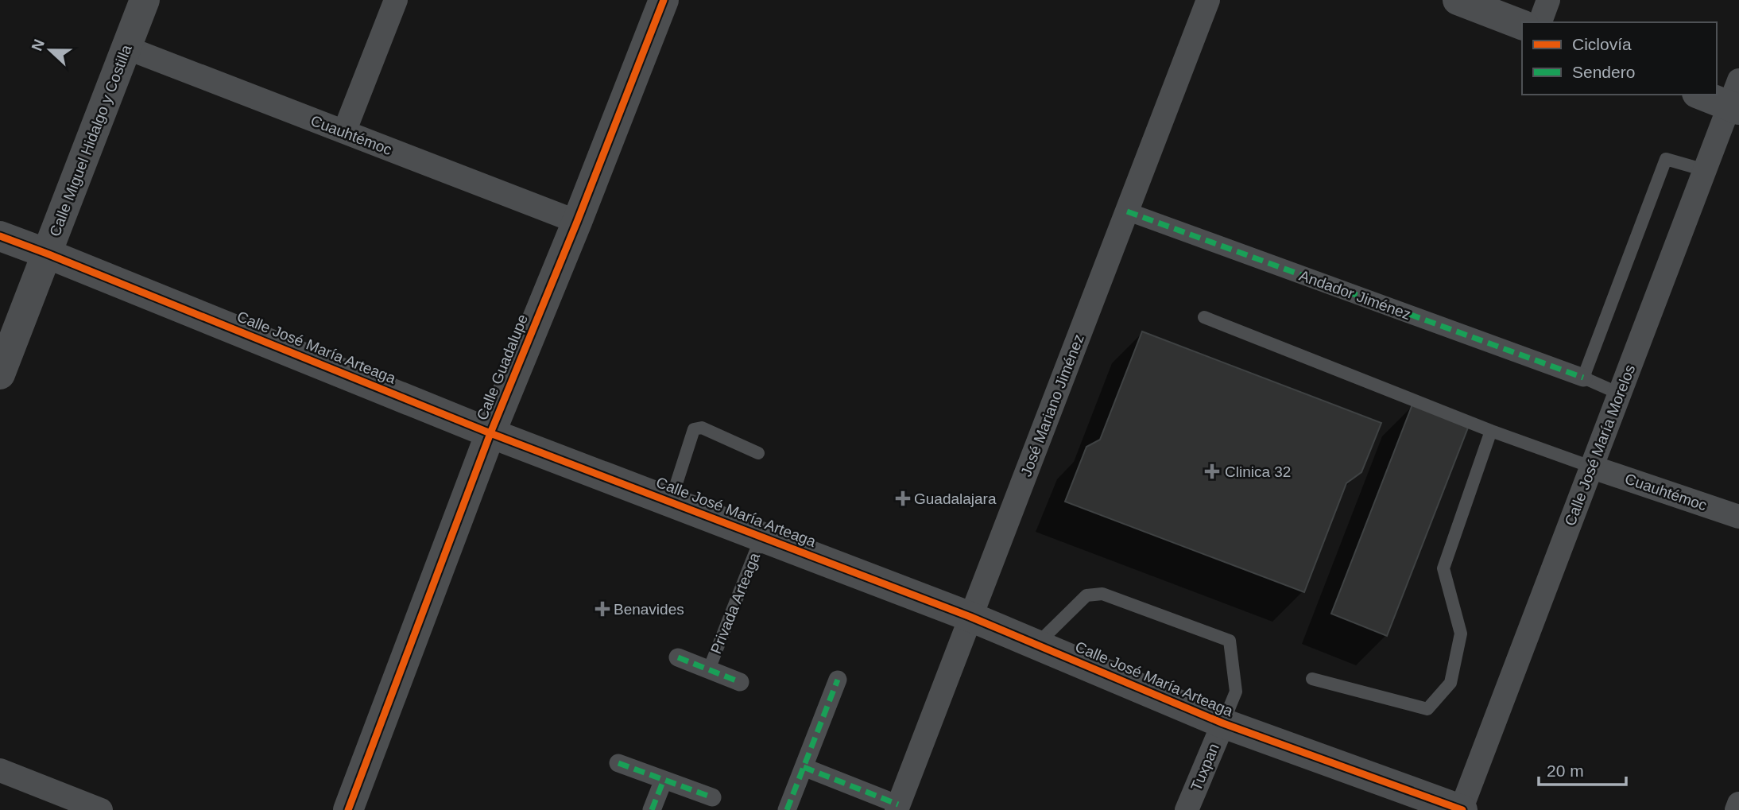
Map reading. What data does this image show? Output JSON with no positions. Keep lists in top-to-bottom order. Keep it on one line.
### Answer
{"streets":{"street":["Cuauhtémoc","Calle Miguel Hidalgo y Costilla","Andador Jiménez","Calle José María Arteaga","Calle Guadalupe","José Mariano Jiménez","Calle José María Morelos","Privada Arteaga","Tuxpan"]},"crossings":[["Cuauhtémoc","Calle Miguel Hidalgo y Costilla"],["Cuauhtémoc","Calle Guadalupe"],["Cuauhtémoc","Calle José María Morelos"],["Calle Miguel Hidalgo y Costilla","Calle José María Arteaga"],["Andador Jiménez","José Mariano Jiménez"],["Calle José María Arteaga","Calle Guadalupe"],["Calle José María Arteaga","José Mariano Jiménez"],["Calle José María Arteaga","Calle José María Morelos"],["Calle José María Arteaga","Privada Arteaga"],["Calle José María Arteaga","Tuxpan"]],"places":{"health":["Clinica 32","Guadalajara","Benavides"]},"legend":["Ciclovía","Sendero"],"scale_bar":"20 m","north":"left"}
